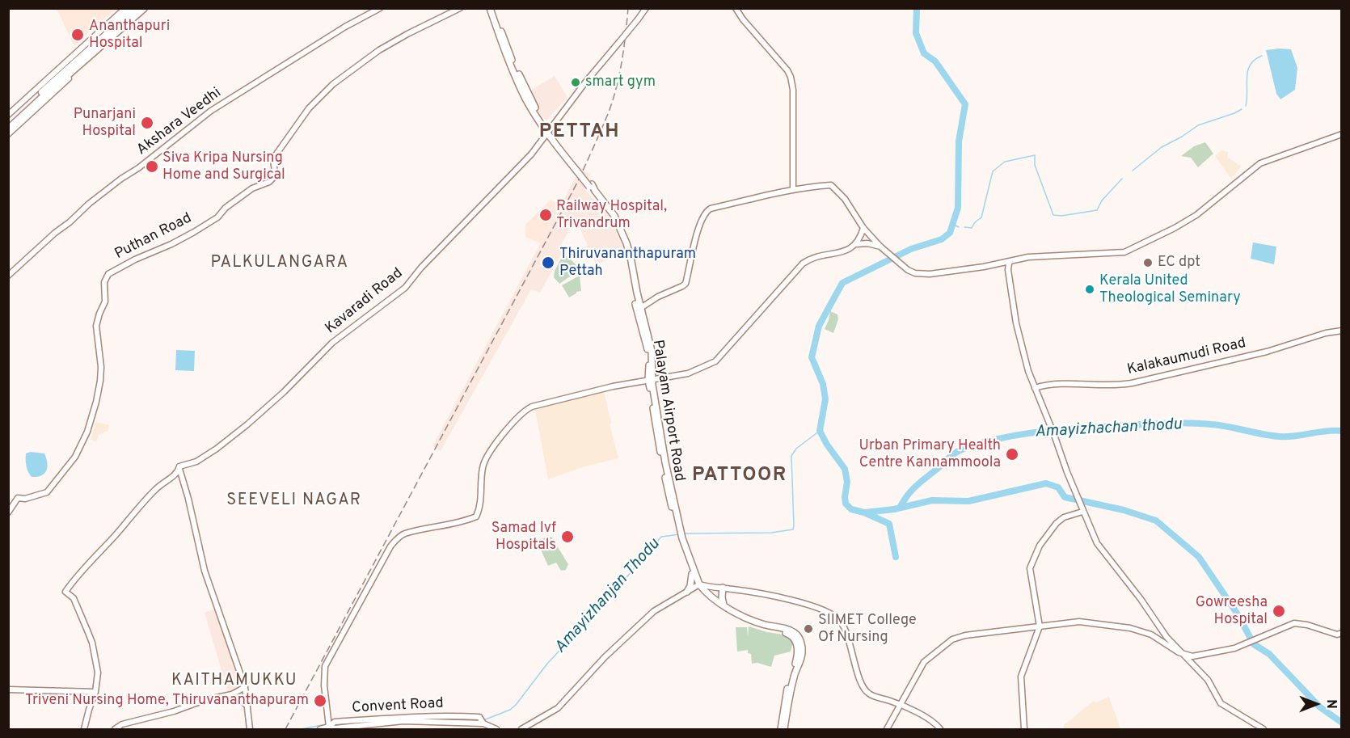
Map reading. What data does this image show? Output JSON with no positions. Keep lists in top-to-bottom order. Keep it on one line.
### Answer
{"streets":{"main road":["Palayam Airport Road"],"street":["Akshara Veedhi","Puthan Road","Kavaradi Road","Kalakaumudi Road","Convent Road"]},"districts":["PETTAH","PALKULANGARA","PATTOOR","SEEVELI NAGAR","KAITHAMUKKU"],"water":["Amayizhachan thodu","Amayizhanjan Thodu"],"places":["Ananthapuri Hospital","smart gym","Punarjani Hospital","Siva Kripa Nursing Home and Surgical","Railway Hospital, Trivandrum","Thiruvananthapuram Pettah","EC dpt","Kerala United Theological Seminary","Urban Primary Health Centre Kannammoola","Samad Ivf Hospitals","Gowreesha Hospital","SIIMET College Of Nursing","Triveni Nursing Home, Thiruvananthapuram"],"north":"right"}
